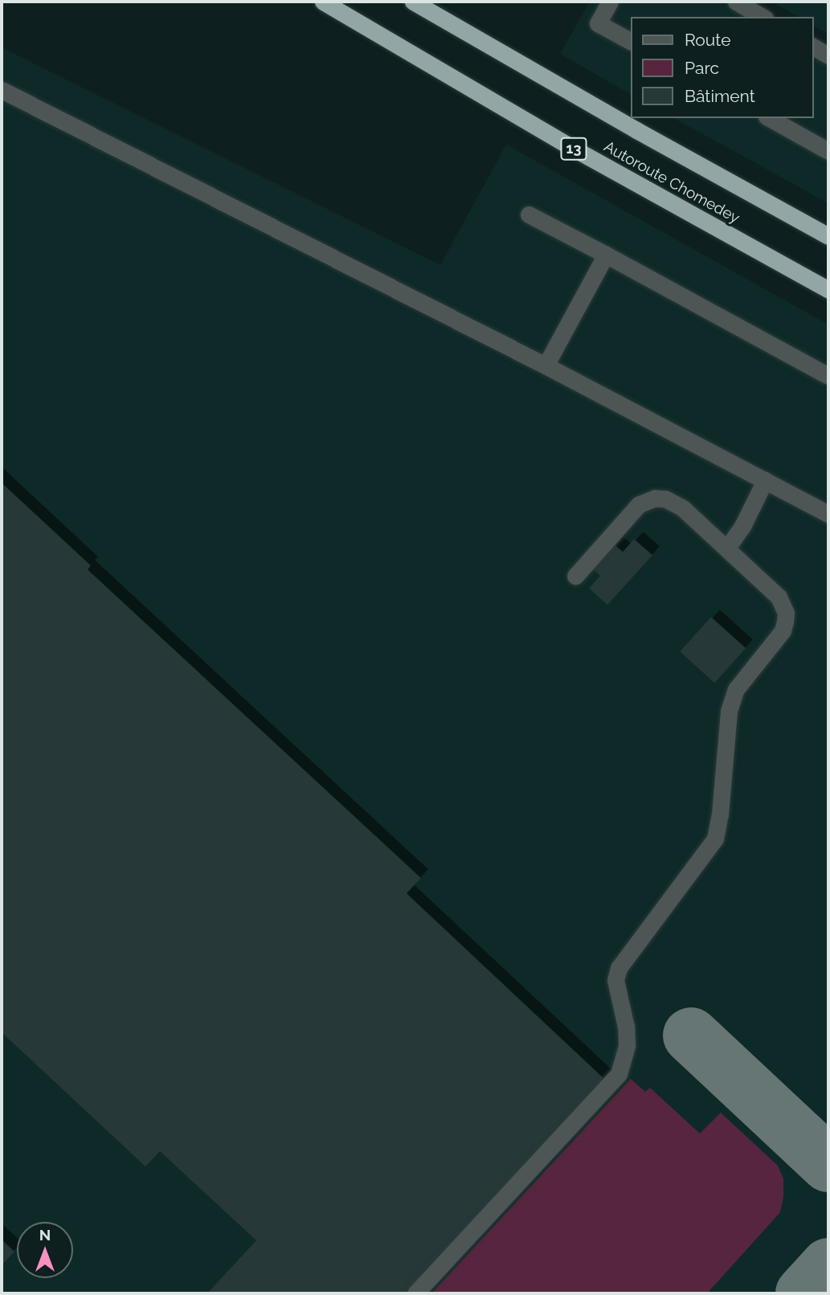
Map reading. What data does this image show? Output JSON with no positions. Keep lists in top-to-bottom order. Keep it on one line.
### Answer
{"streets":{"highway":["13","Autoroute Chomedey"]},"legend":["Route","Parc","Bâtiment"],"north":"top"}
